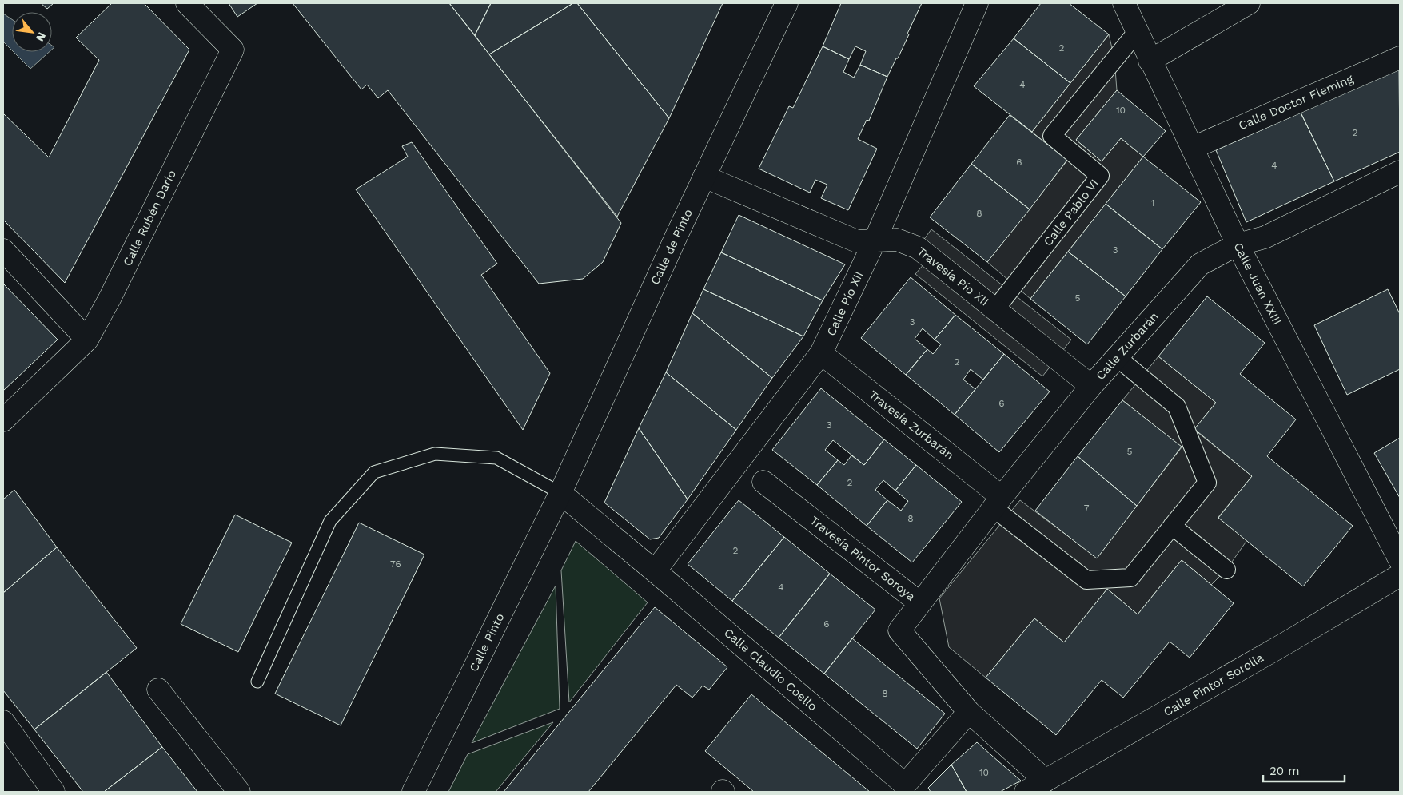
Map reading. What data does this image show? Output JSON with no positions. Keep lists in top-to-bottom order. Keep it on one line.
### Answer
{"streets":{"street":["Calle Doctor Fleming","Calle Pablo VI","Calle Rubén Darío","Calle de Pinto","Travesía Pío XII","Calle Juan XXIII","Calle Pío XII","Calle Zurbarán","Travesía Zurbarán","Travesía Pintor Soroya","Calle Pinto","Calle Claudio Coello","Calle Pintor Sorolla"]},"crossings":[["Calle Doctor Fleming","Calle Juan XXIII"],["Calle Pablo VI","Travesía Pío XII"],["Calle Pablo VI","Calle Juan XXIII"],["Calle de Pinto","Travesía Pío XII"],["Calle de Pinto","Calle Pinto"],["Calle de Pinto","Calle Claudio Coello"],["Travesía Pío XII","Calle Pío XII"],["Travesía Pío XII","Calle Zurbarán"],["Calle Juan XXIII","Calle Zurbarán"],["Calle Pío XII","Travesía Zurbarán"],["Calle Pío XII","Calle Claudio Coello"],["Calle Zurbarán","Travesía Zurbarán"],["Calle Zurbarán","Travesía Pintor Soroya"],["Travesía Pintor Soroya","Calle Claudio Coello"],["Travesía Pintor Soroya","Calle Pintor Sorolla"],["Calle Pinto","Calle Claudio Coello"]],"house_numbers":["2","4","10","2","6","4","1","8","3","5","3","2","6","3","5","2","7","8","2","76","4","6","8","10"],"scale_bar":"20 m","north":"bottom right"}
